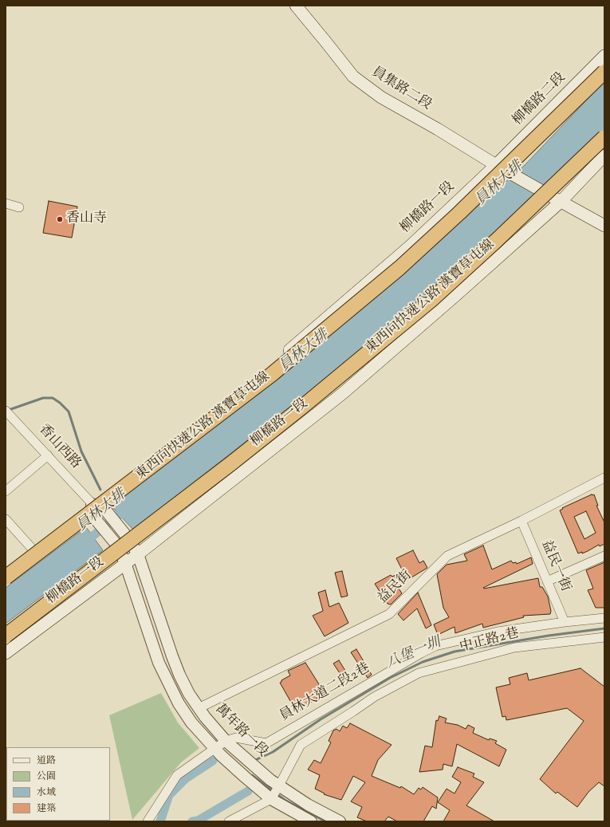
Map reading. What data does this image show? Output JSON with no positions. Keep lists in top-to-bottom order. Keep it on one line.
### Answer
{"streets":{"highway":["東西向快速公路 漢寶草屯線"],"main road":["員集路二段","柳橋路二段","柳橋路一段"],"street":["香山西路","益民一街","益民街","中正路2巷","員林大道二段2巷","萬年路一段"]},"crossings":[["員集路二段","柳橋路二段"],["員集路二段","柳橋路一段"],["柳橋路二段","柳橋路一段"],["柳橋路一段","香山西路"],["柳橋路一段","萬年路一段"],["香山西路","萬年路一段"],["益民一街","益民街"],["益民一街","員林大道二段2巷"],["益民街","萬年路一段"],["中正路2巷","萬年路一段"],["員林大道二段2巷","萬年路一段"]],"water":["員林大排","八堡一圳"],"places":["香山寺"],"legend":["道路","公園","水域","建築"]}
